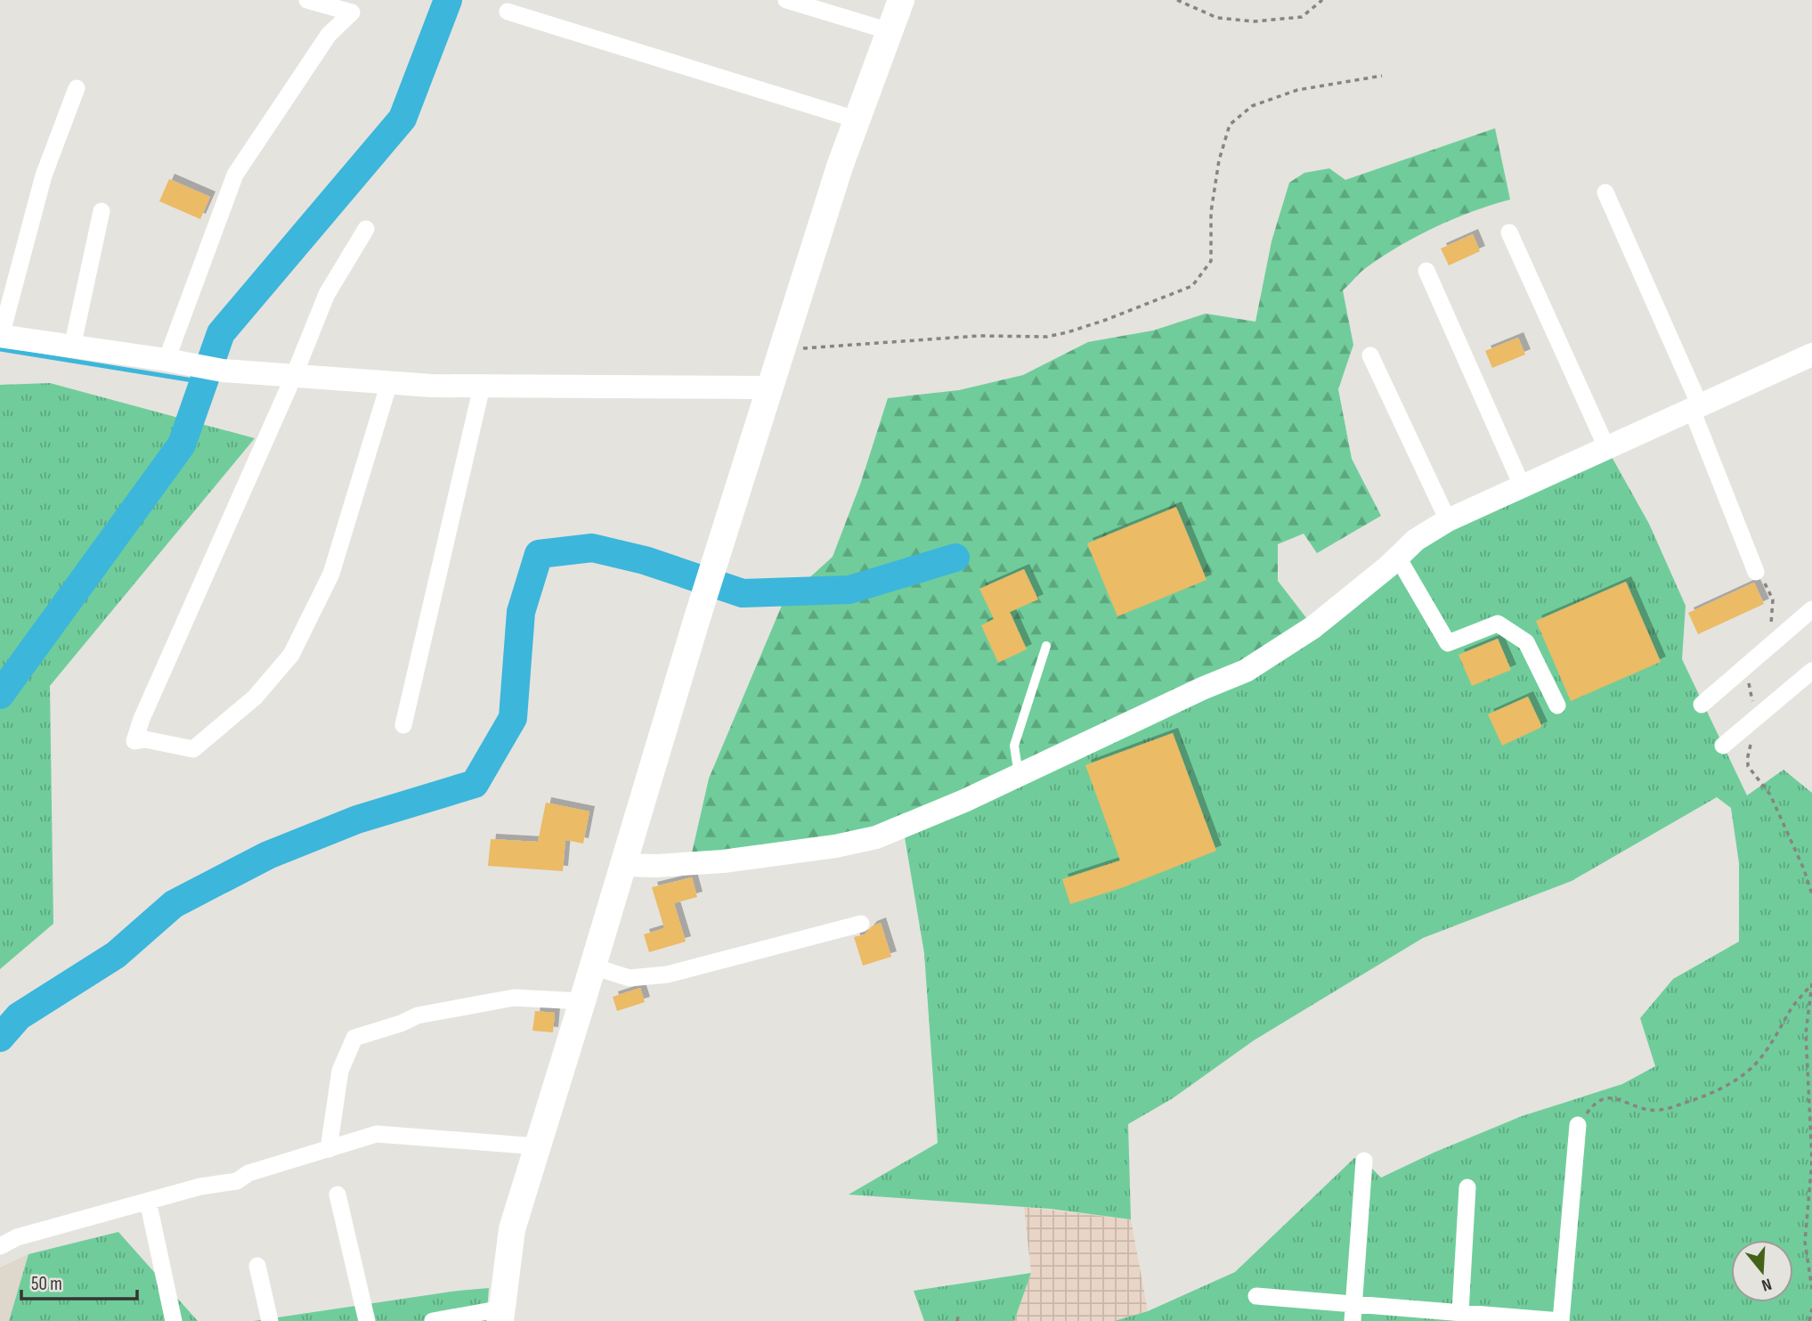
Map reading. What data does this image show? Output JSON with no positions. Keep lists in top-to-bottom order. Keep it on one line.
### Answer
{"scale_bar":"50 m","north":"bottom"}
